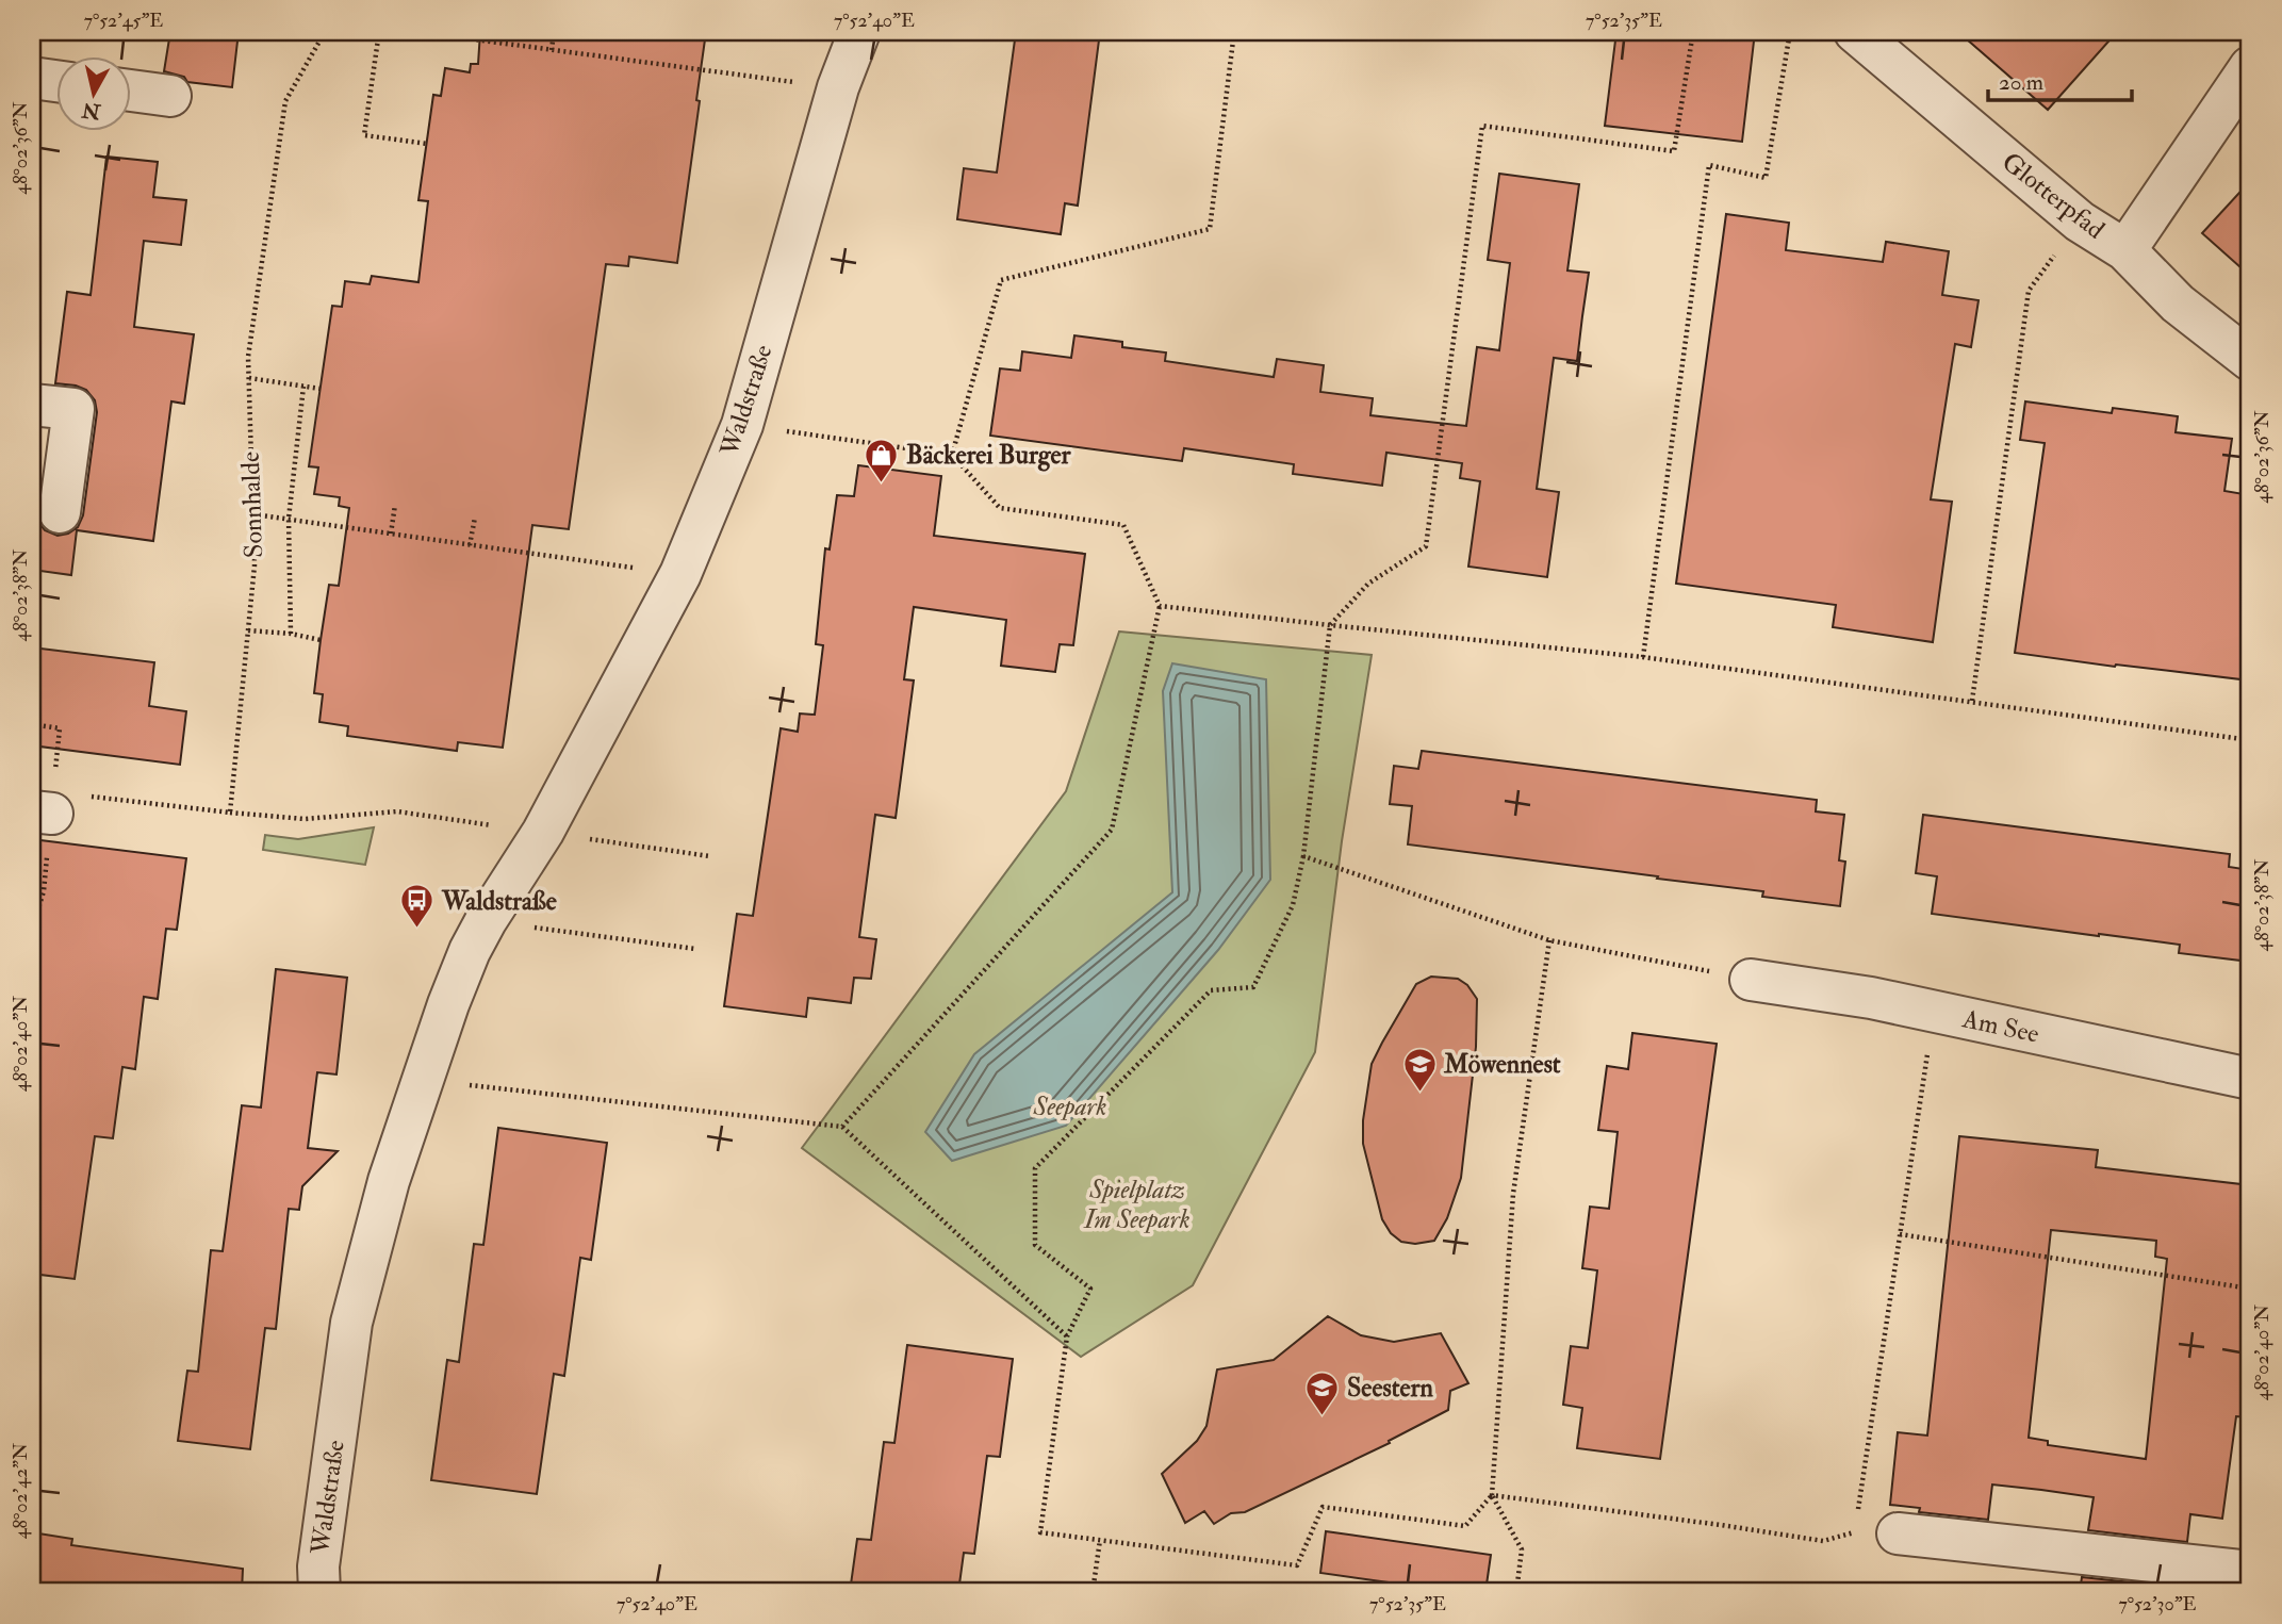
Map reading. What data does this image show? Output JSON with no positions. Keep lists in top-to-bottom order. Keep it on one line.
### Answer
{"streets":{"street":["Glotterpfad","Waldstraße","Am See"],"path":["Sonnhalde"]},"parks":["Seepark","Spielplatz Im Seepark"],"places":{"shop":["Bäckerei Burger"],"bus stop":["Waldstraße"],"school or university":["Möwennest","Seestern"]},"scale_bar":"20 m","north":"bottom","coordinates":["7°52'45\"E","7°52'40\"E","7°52'35\"E","48°02'36\"N","48°02'38\"N","48°02'40\"N","48°02'42\"N","7°52'30\"E"]}
